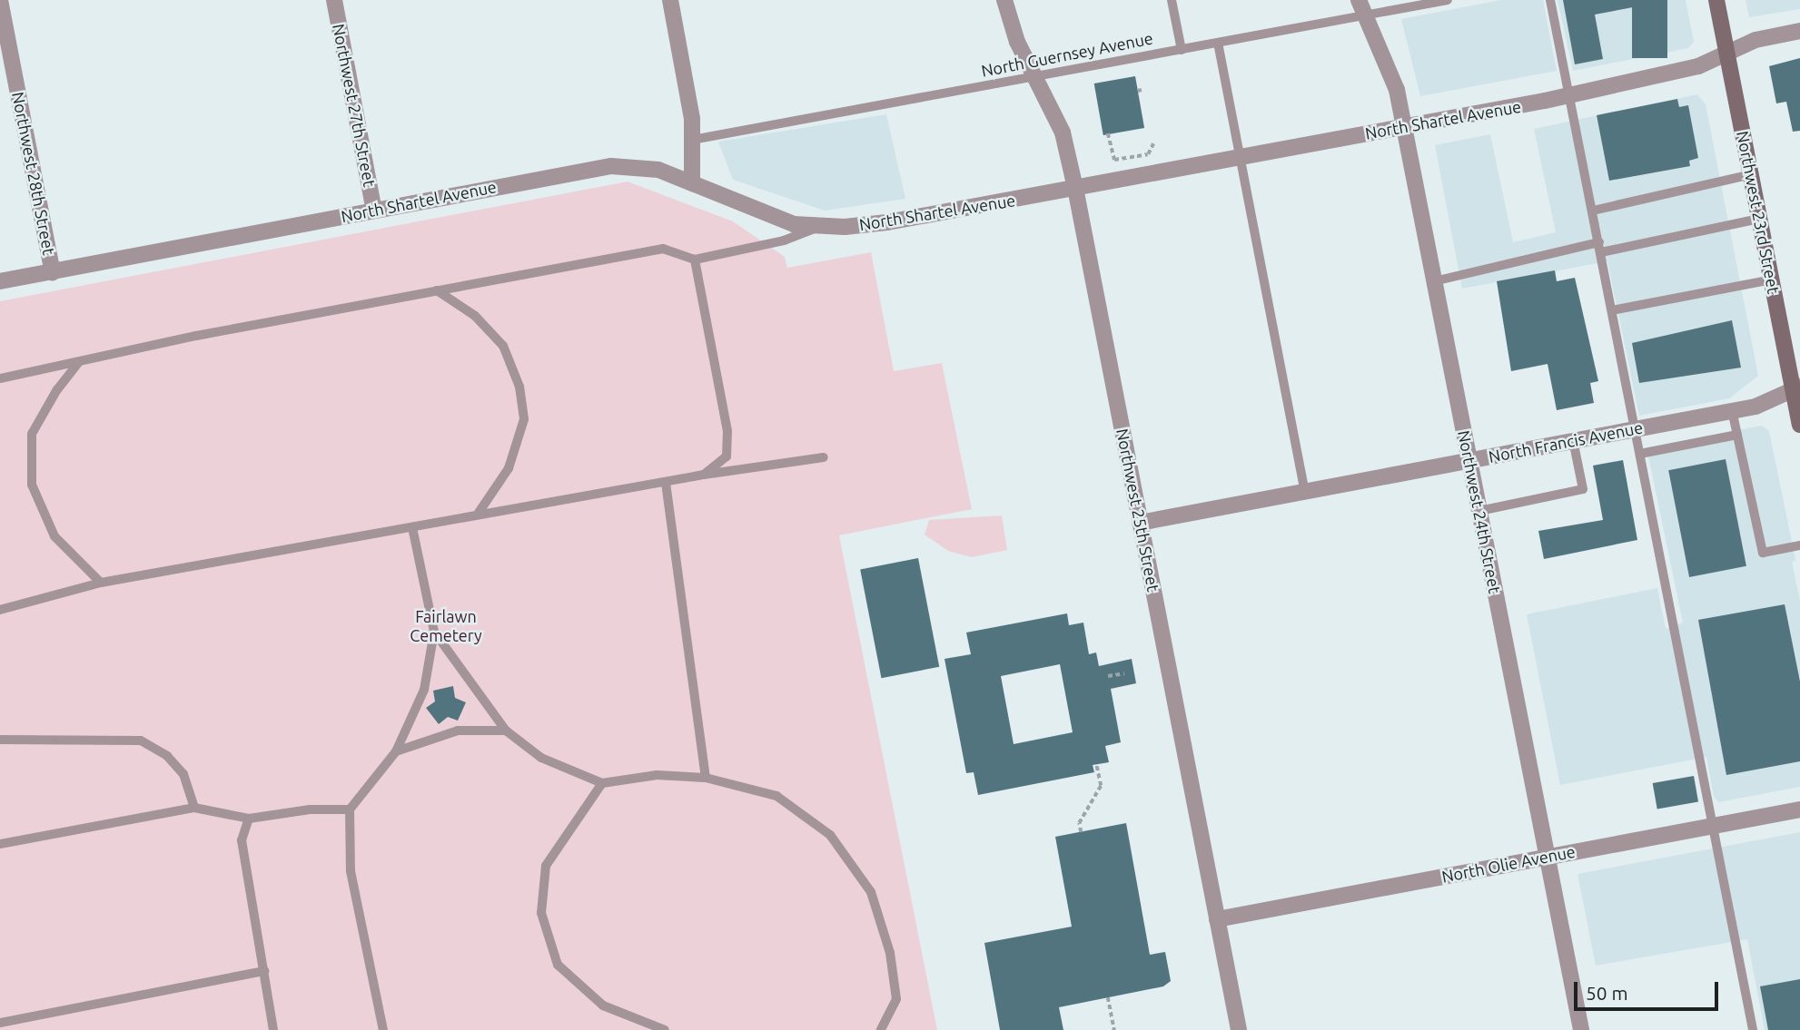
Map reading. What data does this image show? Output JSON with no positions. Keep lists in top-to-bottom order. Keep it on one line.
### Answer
{"streets":{"main road":["Northwest 23rd Street"],"street":["Northwest 27th Street","North Shartel Avenue","Northwest 28th Street","North Francis Avenue","Northwest 25th Street","Northwest 24th Street","North Olie Avenue"],"lane":["North Guernsey Avenue"]},"crossings":[["North Guernsey Avenue","Northwest 25th Street"],["North Guernsey Avenue","Northwest 24th Street"],["Northwest 27th Street","North Shartel Avenue"],["North Shartel Avenue","Northwest 28th Street"],["North Shartel Avenue","Northwest 23rd Street"],["North Shartel Avenue","Northwest 25th Street"],["North Shartel Avenue","Northwest 24th Street"],["Northwest 23rd Street","North Francis Avenue"],["North Francis Avenue","Northwest 25th Street"],["North Francis Avenue","Northwest 24th Street"],["Northwest 25th Street","North Olie Avenue"],["Northwest 24th Street","North Olie Avenue"]],"parks":["Fairlawn Cemetery"],"scale_bar":"50 m"}
